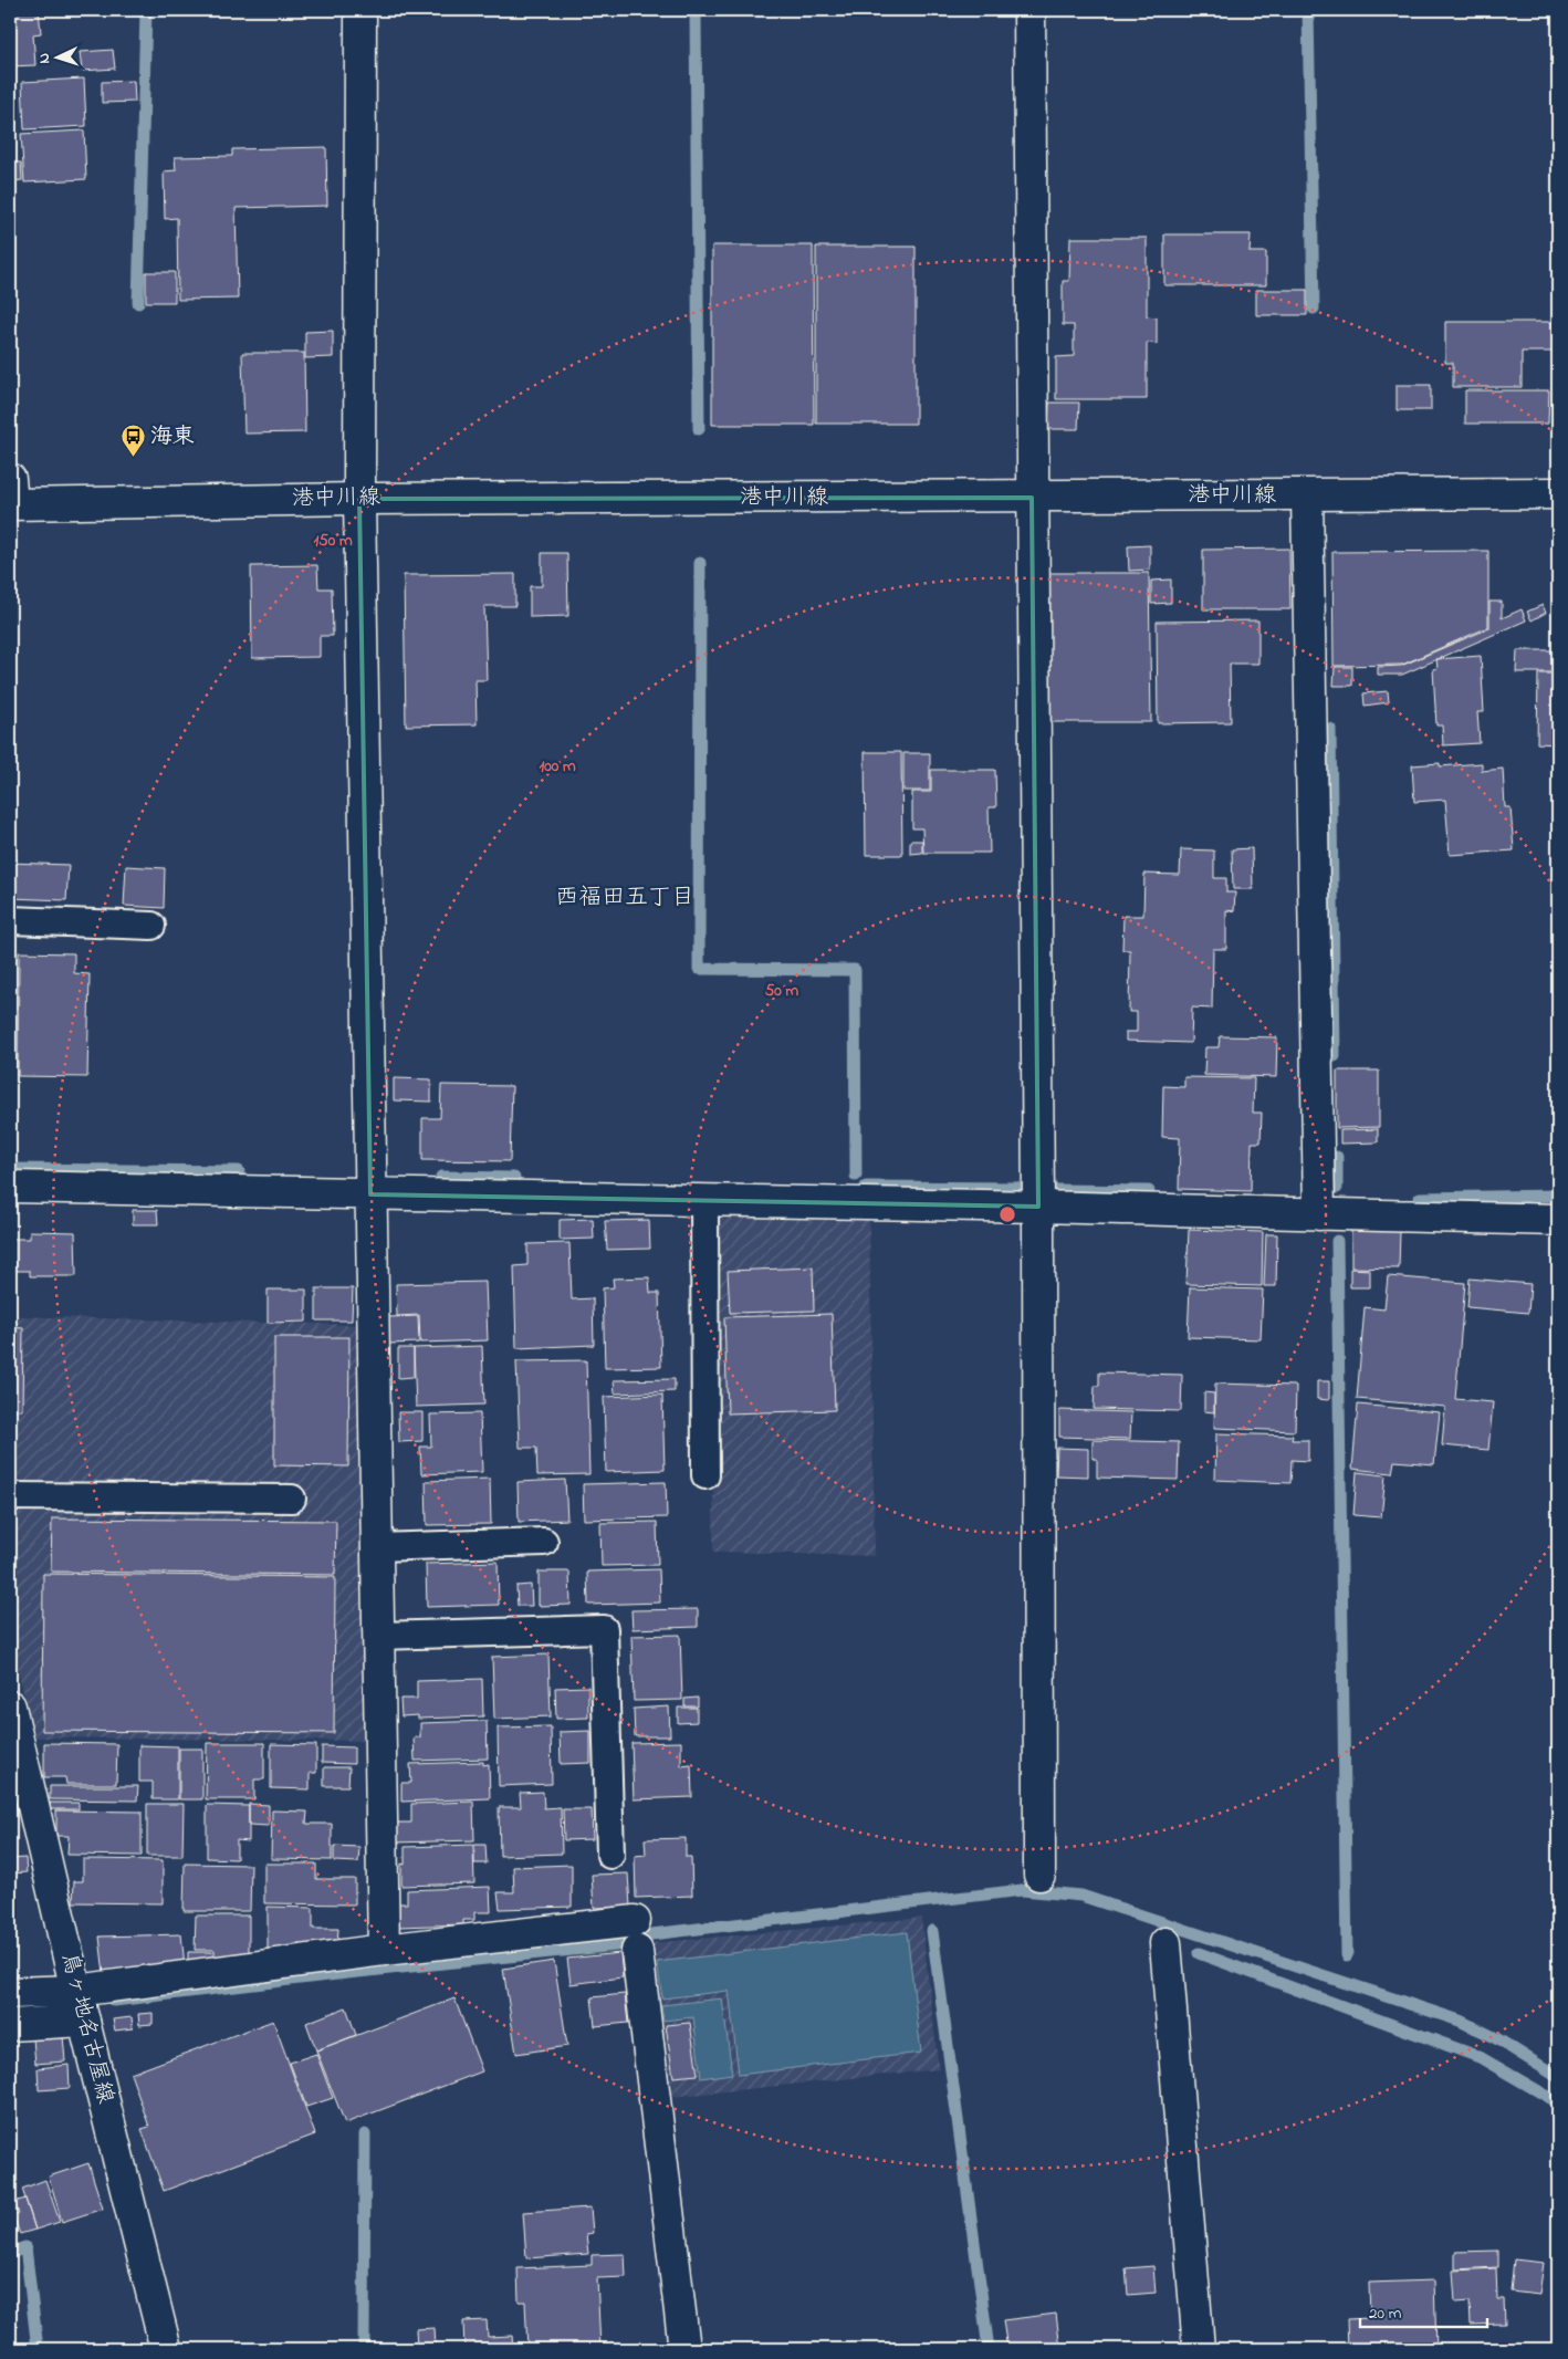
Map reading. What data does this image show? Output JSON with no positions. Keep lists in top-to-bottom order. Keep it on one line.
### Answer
{"streets":{"street":["港中川線","鳥ヶ地名古屋線"]},"districts":["西福田五丁目"],"places":{"bus stop":["海東"]},"scale_bar":"20 m","north":"left","rings":["150 m","100 m","50 m"]}
